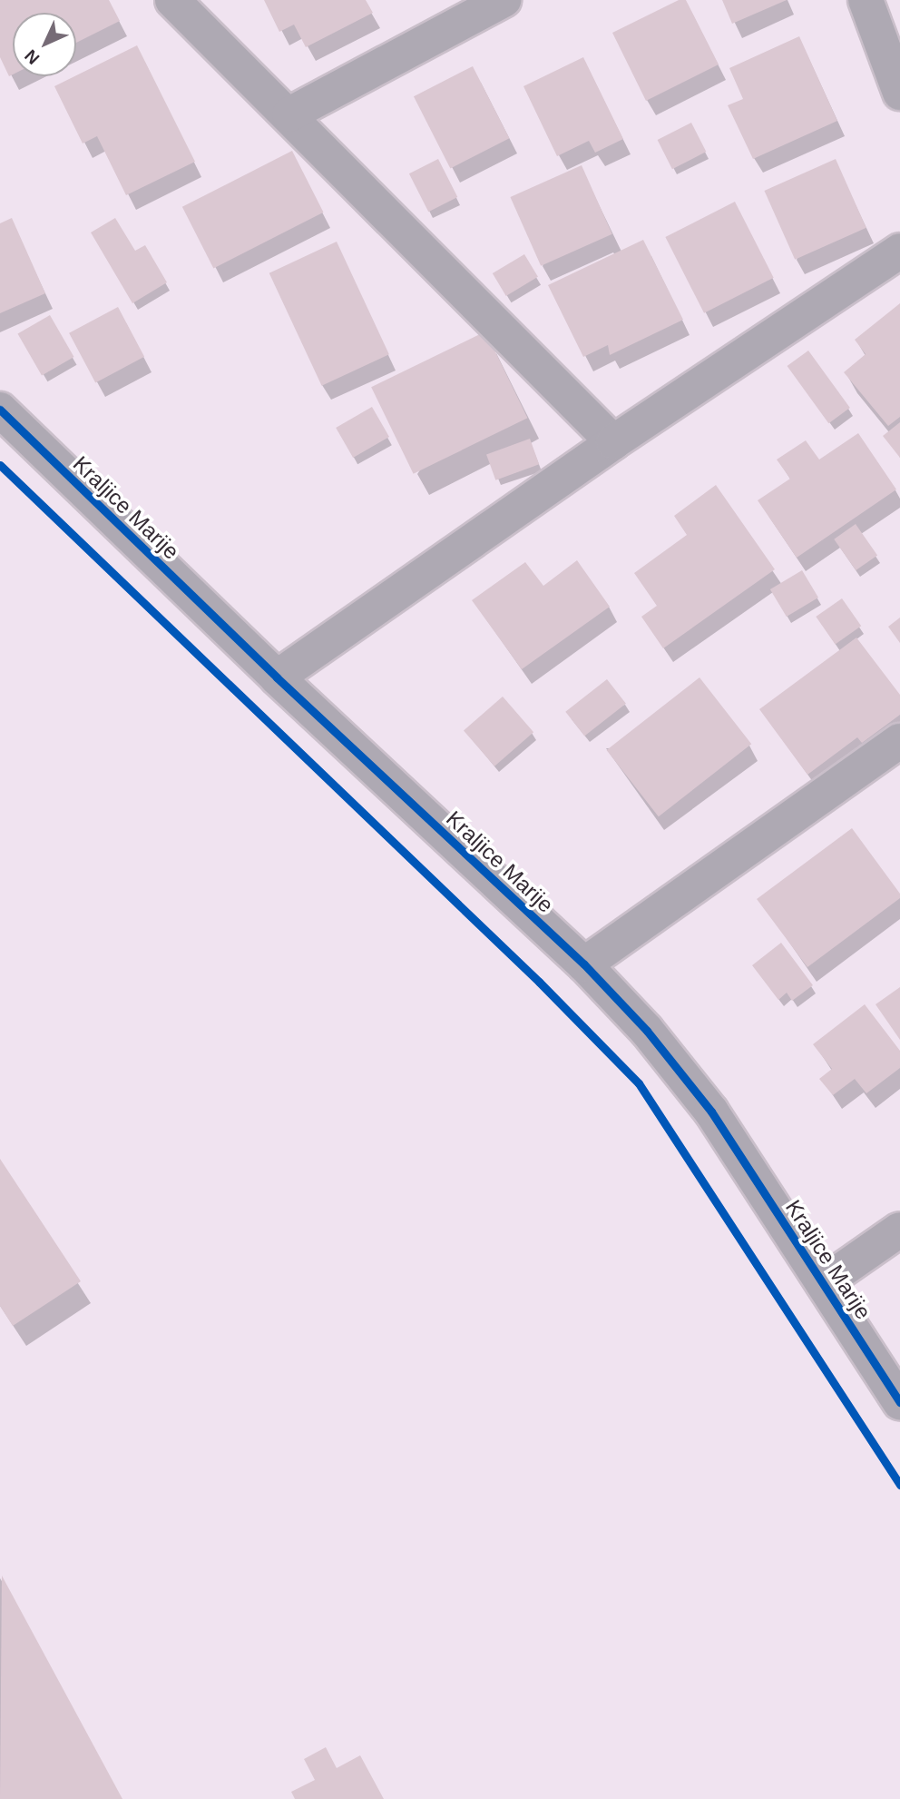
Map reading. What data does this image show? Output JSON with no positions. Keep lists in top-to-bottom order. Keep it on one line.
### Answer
{"streets":{"street":["Kraljice Marije"]},"north":"bottom left"}
